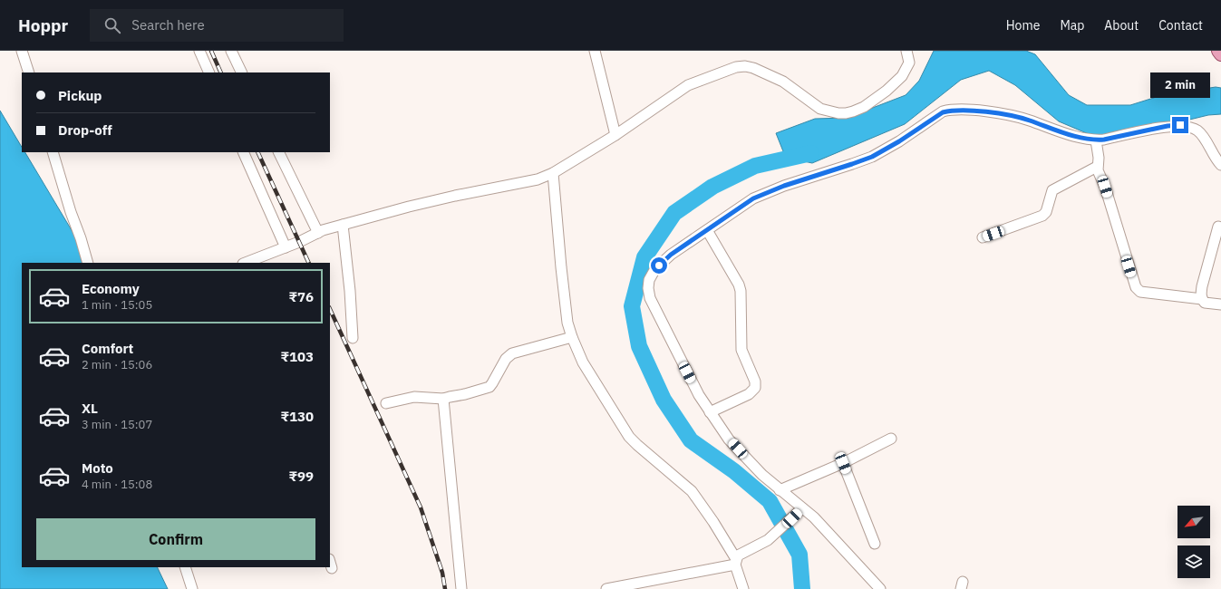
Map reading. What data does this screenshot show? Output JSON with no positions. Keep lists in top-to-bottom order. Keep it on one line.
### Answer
{"north":"bottom left","page":{"header":"Hoppr","search":"Search here","nav":["Home","Map","About","Contact"],"bubble":"2 min","banner":["Pickup","Drop-off"],"list":[{"name":"Economy","note":"1 min · 15:05","value":"₹76"},{"name":"Comfort","note":"2 min · 15:06","value":"₹103"},{"name":"XL","note":"3 min · 15:07","value":"₹130"},{"name":"Moto","note":"4 min · 15:08","value":"₹99"}],"buttons":"Confirm"}}
